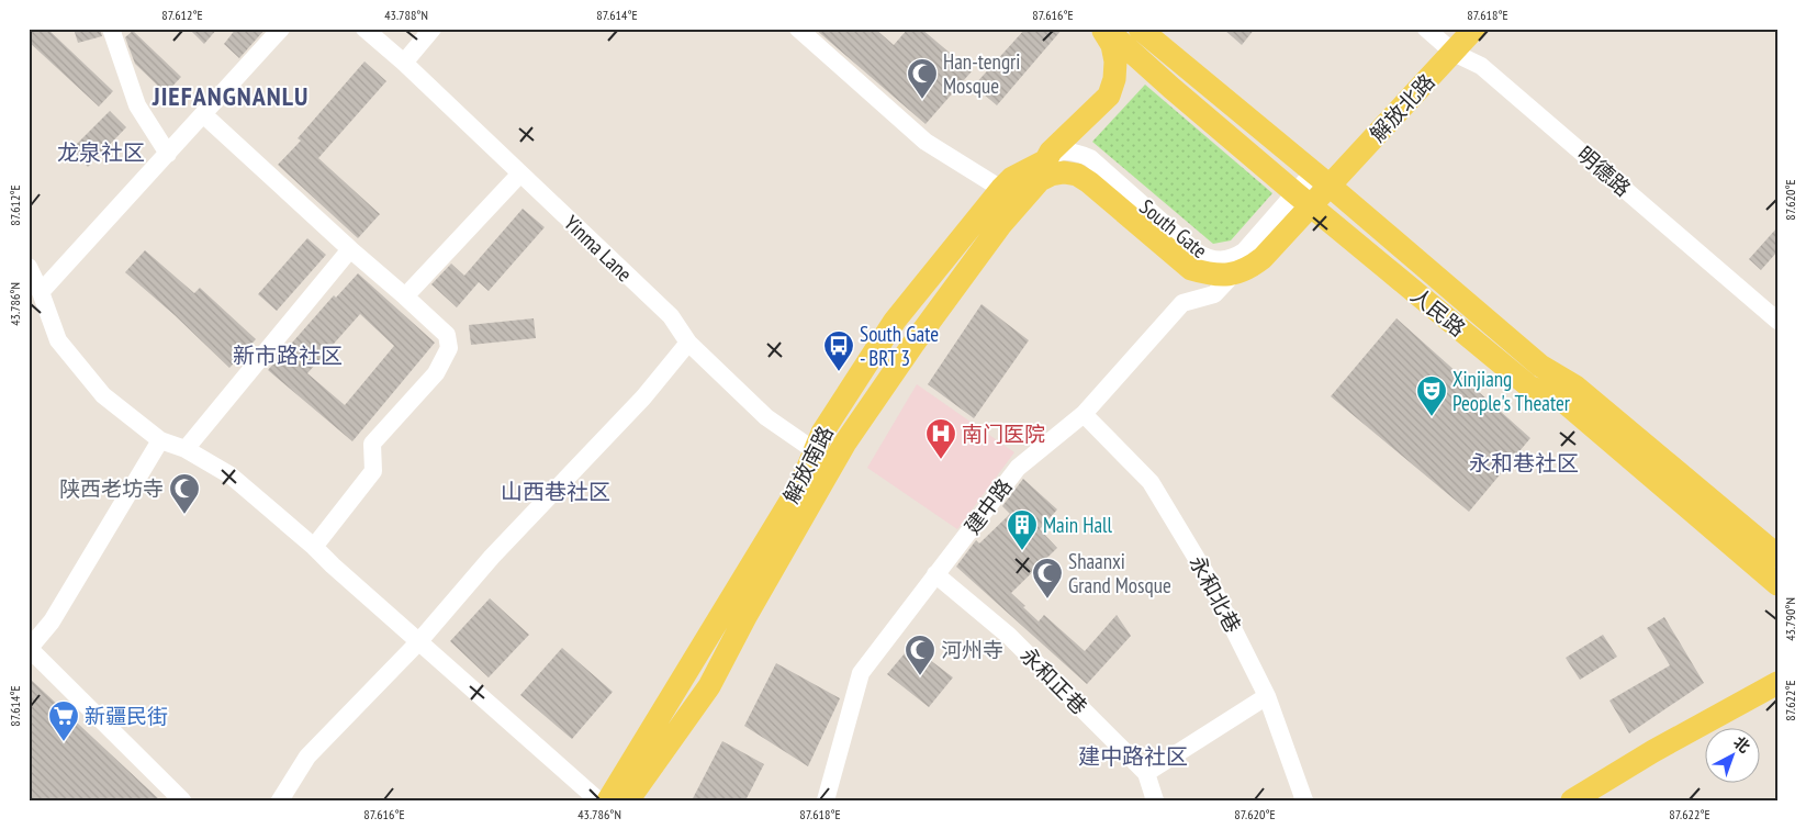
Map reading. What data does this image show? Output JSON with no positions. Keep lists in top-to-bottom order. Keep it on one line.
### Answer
{"streets":{"main road":["解放北路","人民路","解放南路"],"street":["明德路","South Gate","Yinma Lane","建中路","永和北巷","永和正巷"]},"crossings":[["解放北路","明德路"],["解放北路","South Gate"],["解放北路","人民路"],["解放北路","解放南路"],["South Gate","人民路"],["South Gate","解放南路"],["Yinma Lane","解放南路"],["人民路","解放南路"],["解放南路","建中路"],["建中路","永和北巷"],["建中路","永和正巷"]],"districts":["JIEFANGNANLU","龙泉社区","新市路社区","永和巷社区","山西巷社区","建中路社区"],"places":{"mosque":["Han-tengri Mosque","陕西老坊寺","Shaanxi Grand Mosque","河州寺"],"bus stop":["South Gate - BRT 3"],"theatre":["Xinjiang People's Theater"],"hospital":["南门医院"],"building":["Main Hall"],"supermarket":["新疆民街"]},"north":"top right","coordinates":["87.612°E","43.788°N","87.614°E","87.616°E","87.618°E","87.620°E","43.786°N","43.790°N","87.622°E"]}
